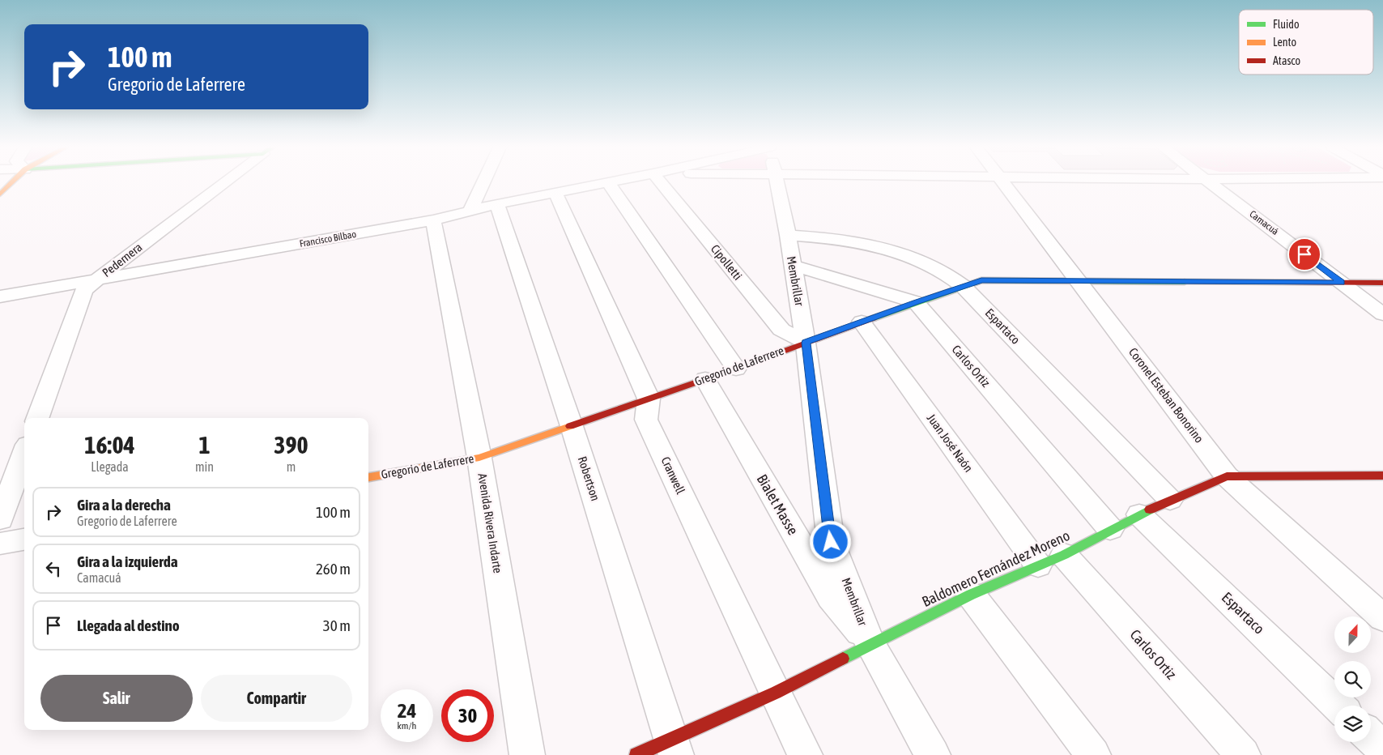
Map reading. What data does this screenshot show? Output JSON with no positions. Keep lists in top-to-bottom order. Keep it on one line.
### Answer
{"streets":{"street":["Camacuá","Francisco Bilbao","Pedernera","Cipolletti","Membrillar","Espartaco","Gregorio de Laferrere","Carlos Ortiz","Coronel Esteban Bonorino","Juan José Naón","Cranwell","Robertson","Bialet Masse","Avenida Rivera Indarte","Baldomero Fernández Moreno"]},"crossings":[["Camacuá","Gregorio de Laferrere"],["Francisco Bilbao","Pedernera"],["Francisco Bilbao","Robertson"],["Francisco Bilbao","Avenida Rivera Indarte"],["Cipolletti","Membrillar"],["Cipolletti","Gregorio de Laferrere"],["Membrillar","Espartaco"],["Membrillar","Gregorio de Laferrere"],["Membrillar","Bialet Masse"],["Membrillar","Baldomero Fernández Moreno"],["Espartaco","Gregorio de Laferrere"],["Espartaco","Baldomero Fernández Moreno"],["Gregorio de Laferrere","Carlos Ortiz"],["Gregorio de Laferrere","Coronel Esteban Bonorino"],["Gregorio de Laferrere","Juan José Naón"],["Gregorio de Laferrere","Cranwell"],["Gregorio de Laferrere","Robertson"],["Gregorio de Laferrere","Bialet Masse"],["Gregorio de Laferrere","Avenida Rivera Indarte"],["Carlos Ortiz","Juan José Naón"],["Carlos Ortiz","Baldomero Fernández Moreno"],["Coronel Esteban Bonorino","Baldomero Fernández Moreno"],["Juan José Naón","Baldomero Fernández Moreno"],["Cranwell","Baldomero Fernández Moreno"],["Robertson","Baldomero Fernández Moreno"],["Bialet Masse","Baldomero Fernández Moreno"]],"legend":["Fluido","Lento","Atasco"],"north":"top","page":{"turn":["100 m","Gregorio de Laferrere"],"eta":["16:04","Llegada","1","min","390","m"],"list":[{"name":"Gira a la derecha","note":"Gregorio de Laferrere","value":"100 m"},{"name":"Gira a la izquierda","note":"Camacuá","value":"260 m"},{"name":"Llegada al destino","value":"30 m"}],"buttons":["Salir","Compartir"],"speed":"24 km/h","limit":"30"}}
